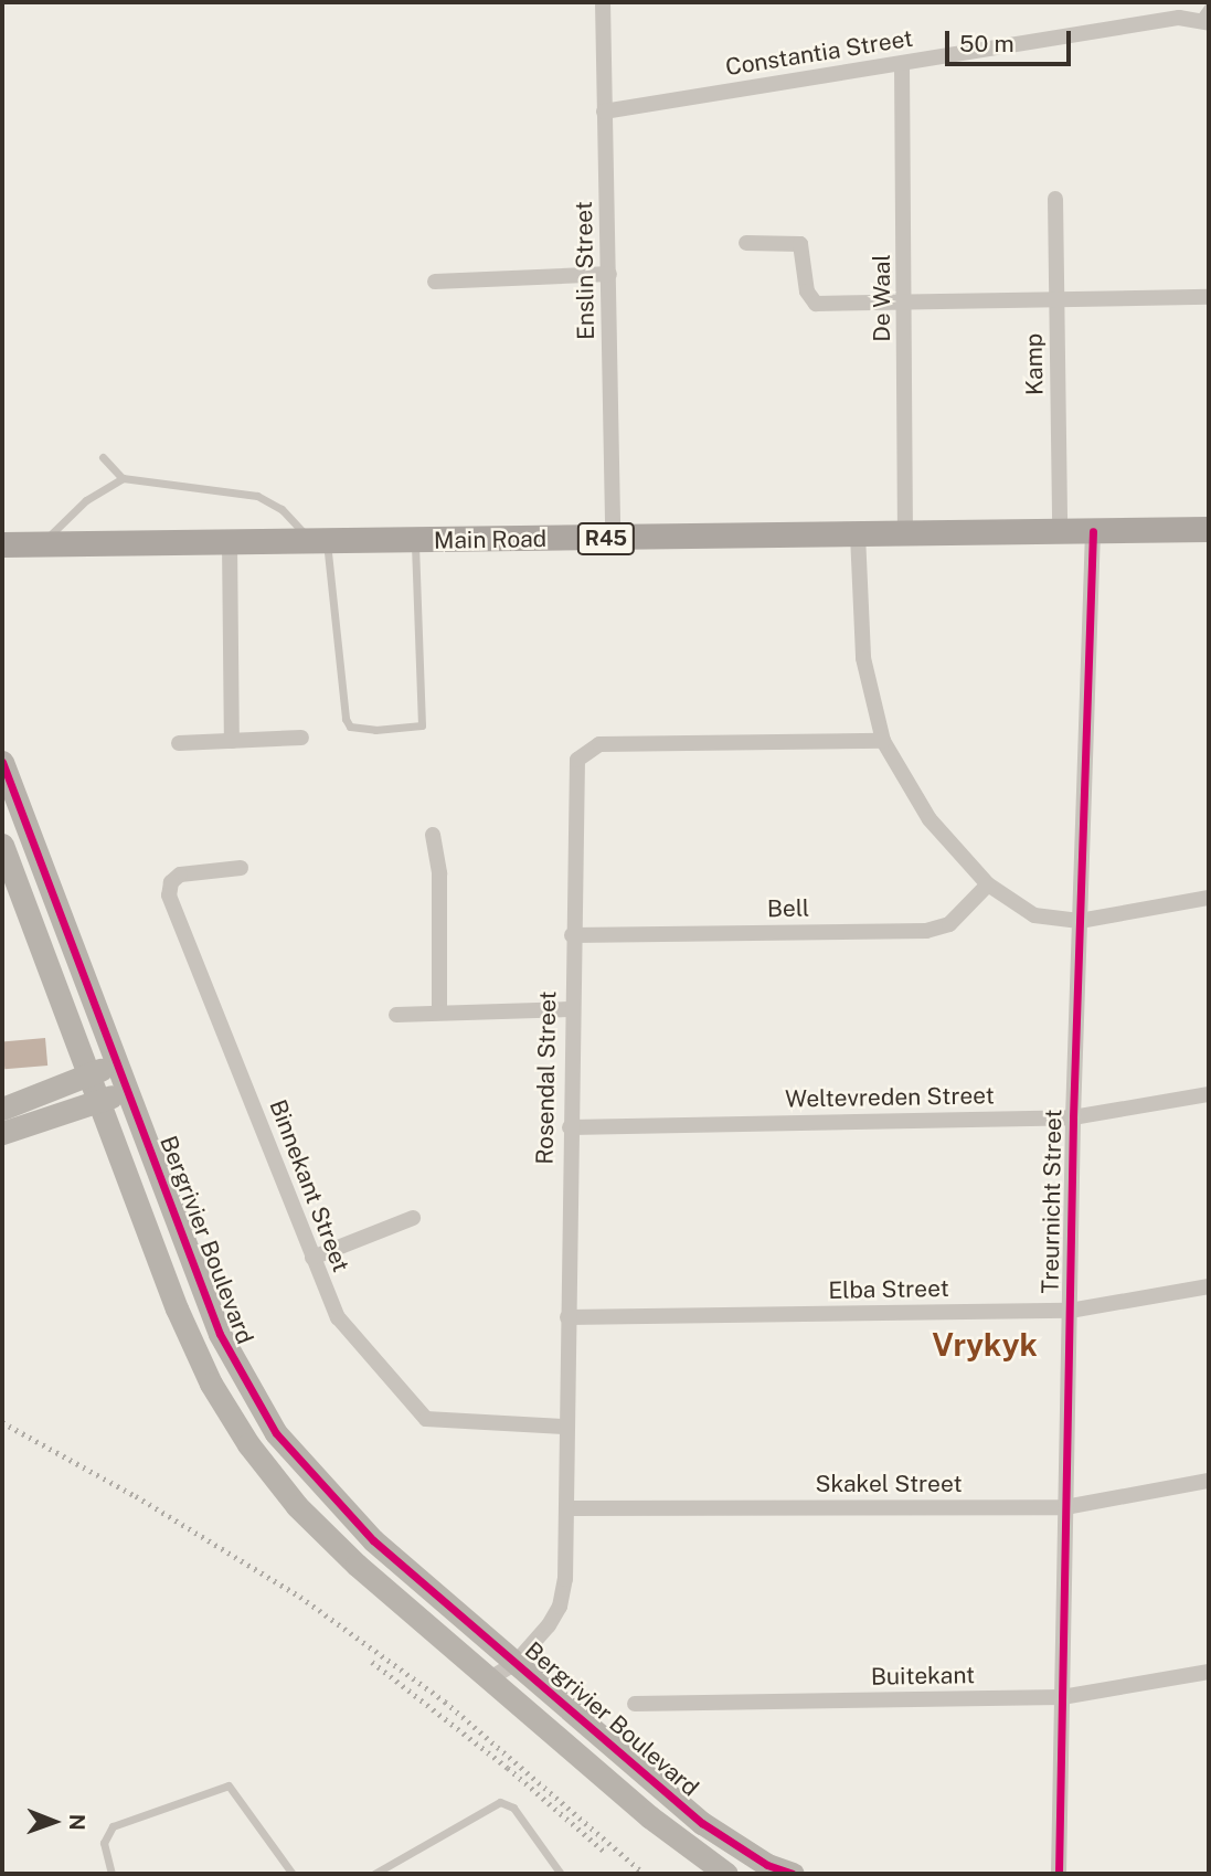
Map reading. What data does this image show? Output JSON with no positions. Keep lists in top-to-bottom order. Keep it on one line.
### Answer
{"streets":{"main road":["R45","Main Road"],"street":["Constantia Street","Enslin Street","De Waal","Kamp","Bell","Rosendal Street","Weltevreden Street","Binnekant Street","Treurnicht Street","Bergrivier Boulevard","Elba Street","Skakel Street","Buitekant"]},"crossings":[["Constantia Street","Enslin Street"],["Constantia Street","De Waal"],["Enslin Street","Main Road"],["De Waal","Main Road"],["Kamp","Main Road"],["Main Road","Treurnicht Street"],["Bell","Rosendal Street"],["Rosendal Street","Weltevreden Street"],["Rosendal Street","Binnekant Street"],["Rosendal Street","Bergrivier Boulevard"],["Rosendal Street","Elba Street"],["Rosendal Street","Skakel Street"],["Weltevreden Street","Treurnicht Street"],["Treurnicht Street","Elba Street"],["Treurnicht Street","Skakel Street"],["Treurnicht Street","Buitekant"]],"districts":["Vrykyk"],"scale_bar":"50 m","north":"right"}
